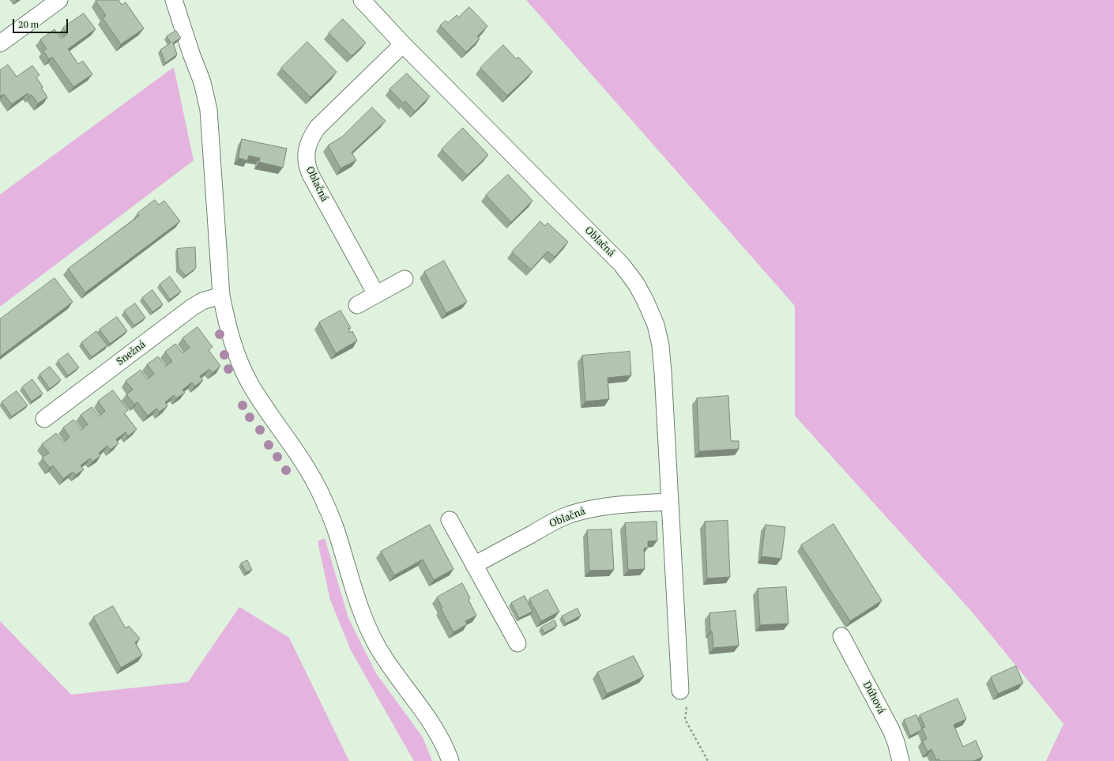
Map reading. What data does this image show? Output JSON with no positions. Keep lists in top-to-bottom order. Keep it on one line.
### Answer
{"streets":{"street":["Oblačná","Snežná","Dúhová"]},"scale_bar":"20 m"}
